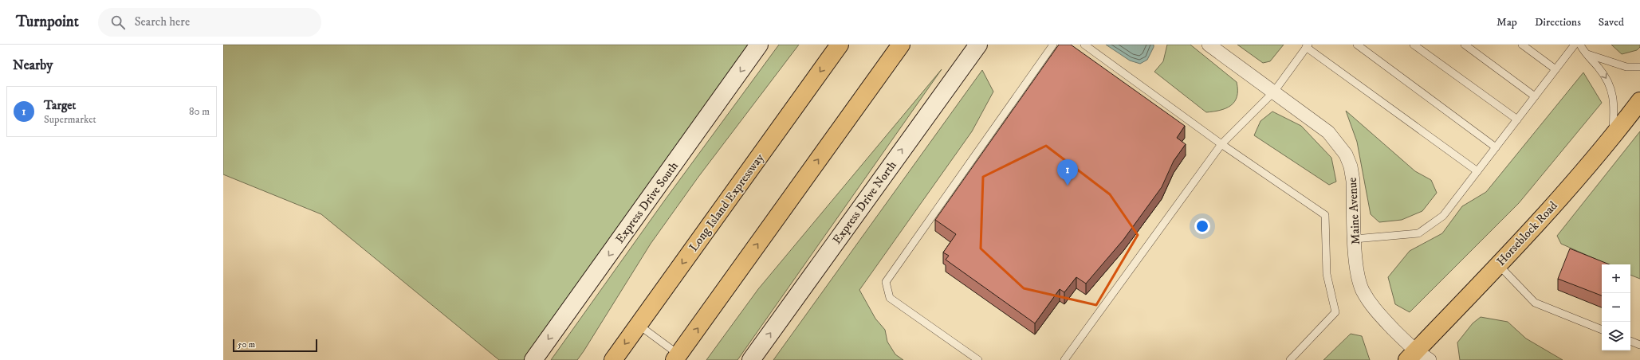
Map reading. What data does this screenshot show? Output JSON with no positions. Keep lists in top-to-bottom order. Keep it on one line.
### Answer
{"streets":{"main road":["Express Drive South","Long Island Expressway","Express Drive North","Horseblock Road"],"street":["Maine Avenue"]},"crossings":[["Maine Avenue","Horseblock Road"]],"scale_bar":"50 m","page":{"header":"Turnpoint","search":"Search here","nav":["Map","Directions","Saved"],"heading":"Nearby","list":[{"mark":"1","name":"Target","note":"Supermarket","value":"80 m"}],"pins":"1","map_buttons":["+","−"],"scale":"50 m"}}
